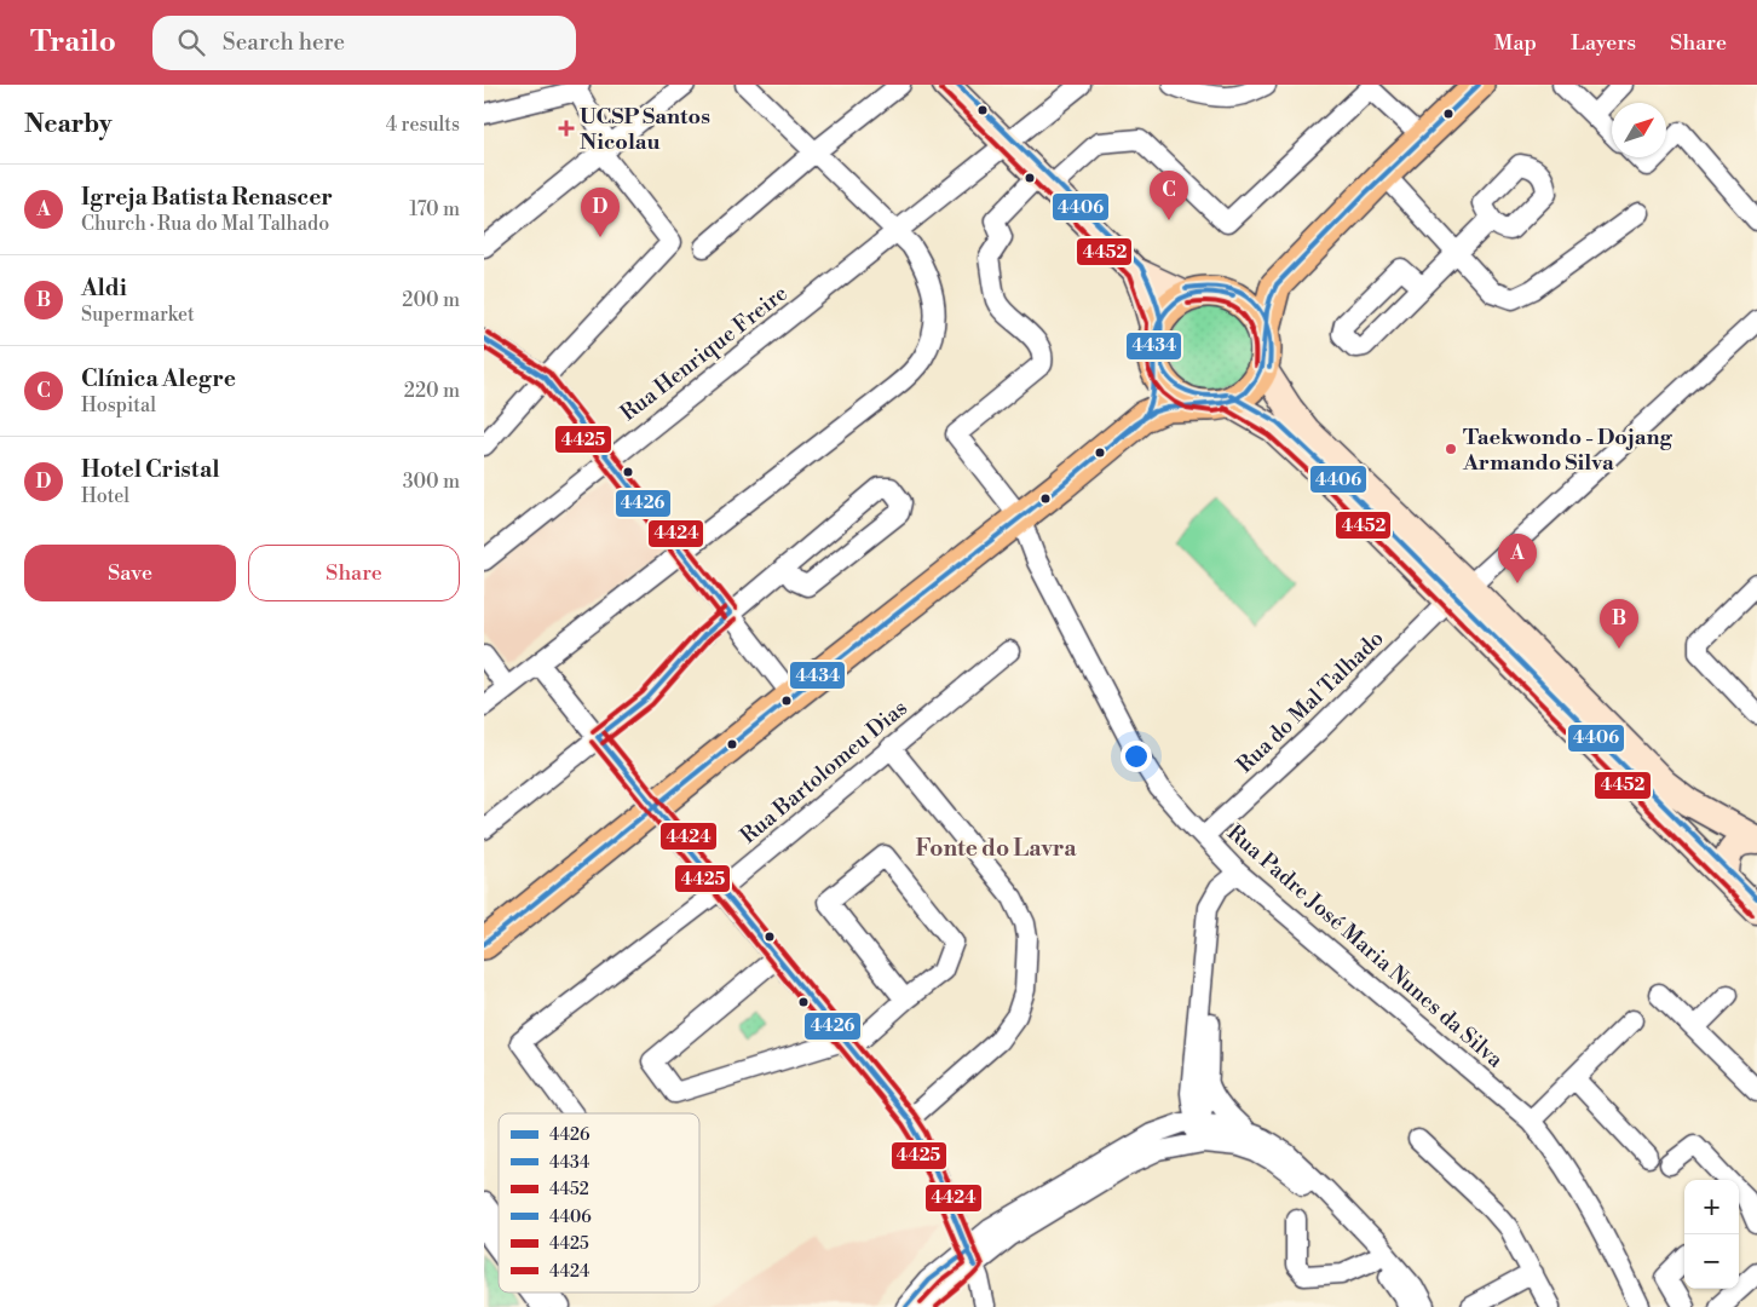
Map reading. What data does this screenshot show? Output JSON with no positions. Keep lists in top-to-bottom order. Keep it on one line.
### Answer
{"streets":{"street":["Rua Henrique Freire","Rua do Mal Talhado","Rua Bartolomeu Dias","Rua Padre José Maria Nunes da Silva"]},"crossings":[["Rua do Mal Talhado","Rua Padre José Maria Nunes da Silva"]],"districts":["Fonte do Lavra"],"places":{"health":["UCSP Santos Nicolau"],"other":["Taekwondo - Dojang Armando Silva"]},"lines":["transit line 4434","transit line 4406","transit line 4452","transit line 4424","transit line 4426","transit line 4425"],"legend":["4426","4434","4452","4406","4425","4424"],"north":"top right","page":{"header":"Trailo","search":"Search here","nav":["Map","Layers","Share"],"heading":["Nearby","4 results"],"list":[{"mark":"A","name":"Igreja Batista Renascer","note":"Church · Rua do Mal Talhado","value":"170 m"},{"mark":"B","name":"Aldi","note":"Supermarket","value":"200 m"},{"mark":"C","name":"Clínica Alegre","note":"Hospital","value":"220 m"},{"mark":"D","name":"Hotel Cristal","note":"Hotel","value":"300 m"}],"pins":["C","D","A","B"],"buttons":["Save","Share"],"map_buttons":["+","−"]}}
